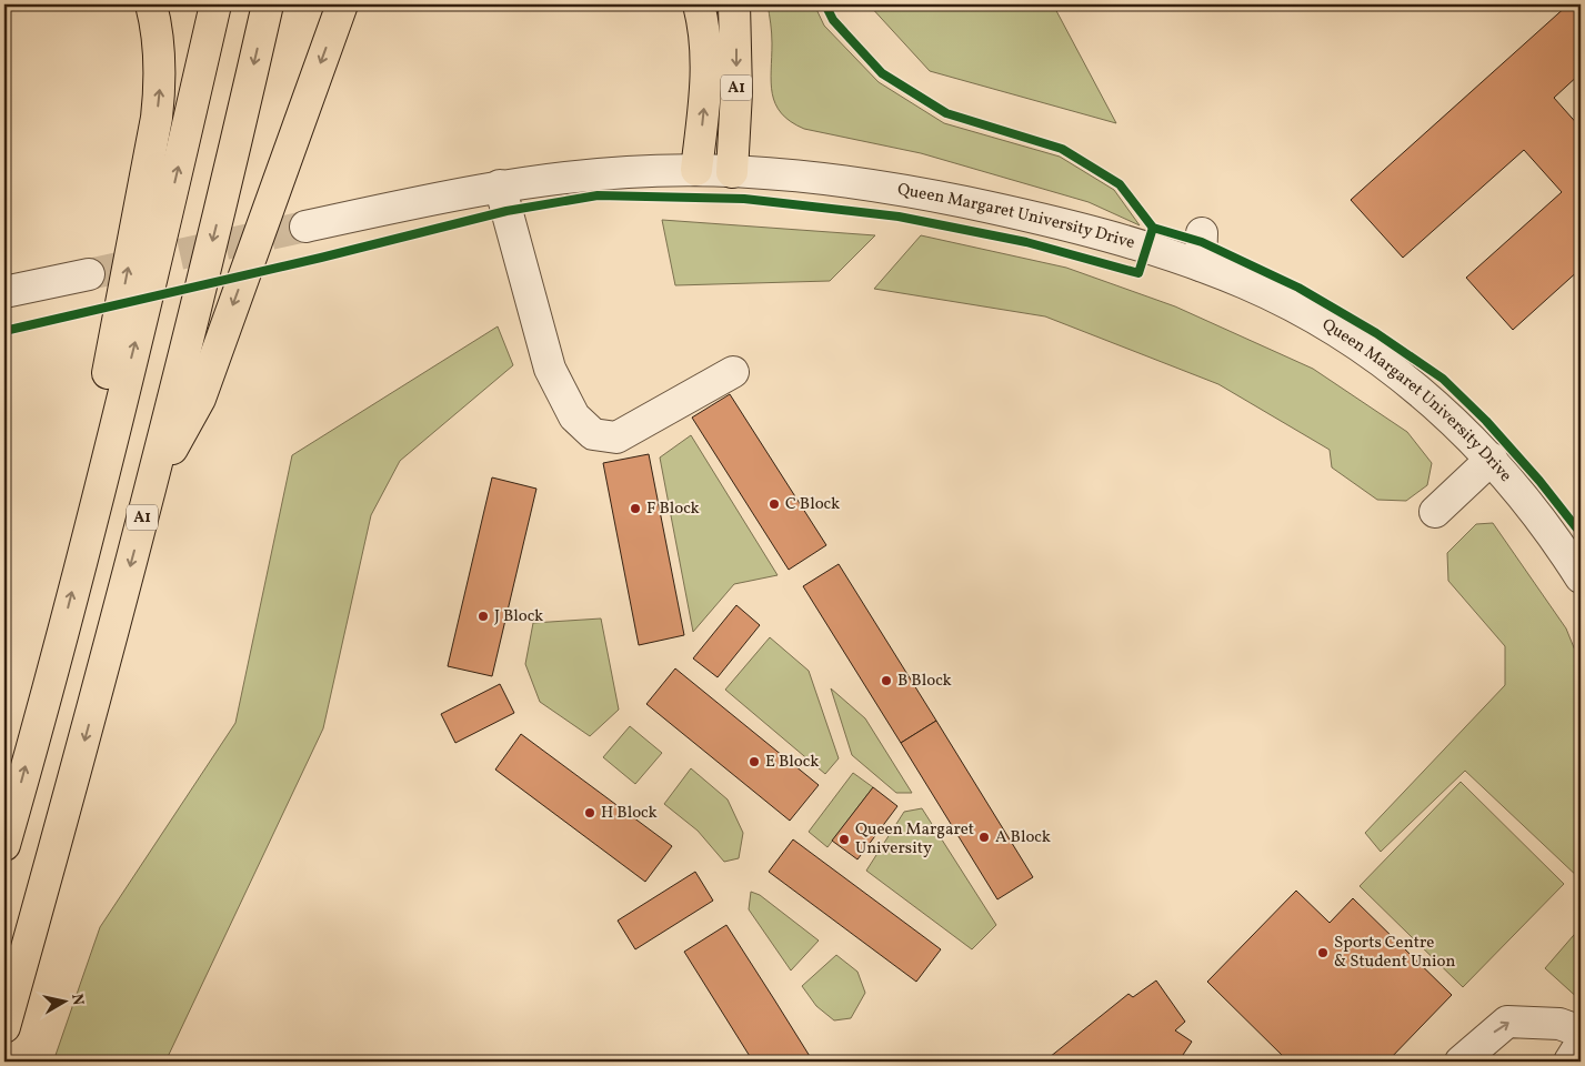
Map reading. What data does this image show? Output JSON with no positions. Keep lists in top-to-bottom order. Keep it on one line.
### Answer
{"streets":{"main road":["A1"],"street":["Queen Margaret University Drive"]},"crossings":[["A1","Queen Margaret University Drive"]],"places":["C Block","F Block","J Block","B Block","E Block","H Block","A Block","Queen Margaret University","Sports Centre & Student Union"],"north":"right"}
